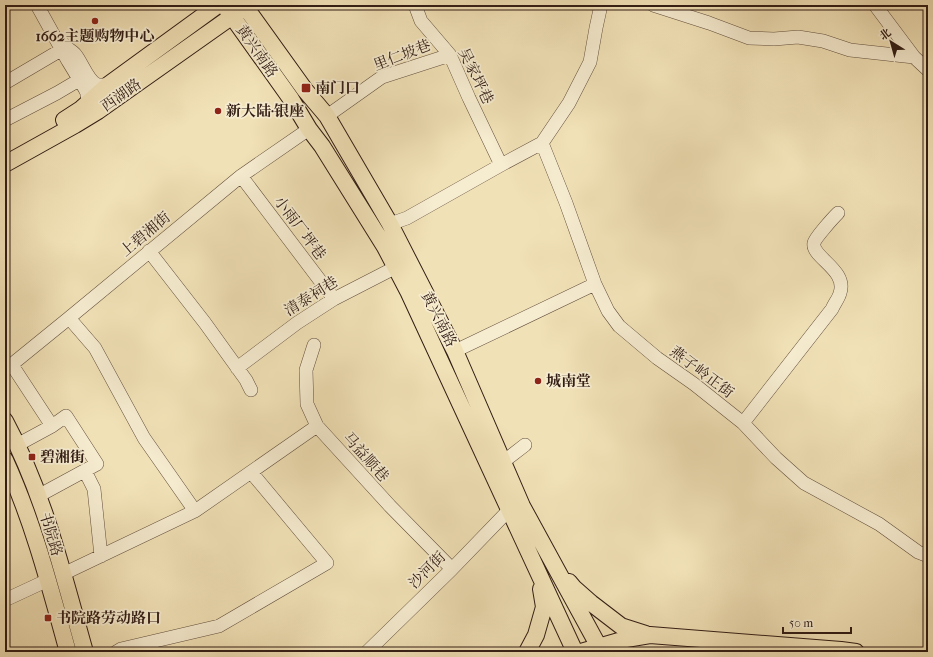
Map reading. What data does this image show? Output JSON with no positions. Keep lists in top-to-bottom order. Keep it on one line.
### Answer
{"streets":{"main road":["黄兴南路","西湖路","书院路"],"street":["里仁坡巷","吴家坪巷","小雨厂坪巷","上碧湘街","清泰祠巷","燕子岭正街","马益顺巷","沙河街"]},"crossings":[["黄兴南路","里仁坡巷"],["黄兴南路","西湖路"],["黄兴南路","上碧湘街"],["黄兴南路","清泰祠巷"],["黄兴南路","沙河街"],["里仁坡巷","吴家坪巷"],["小雨厂坪巷","上碧湘街"],["小雨厂坪巷","清泰祠巷"],["马益顺巷","沙河街"]],"places":{"other":["1662主题购物中心","新大陆·银座","城南堂"],"transit":["南门口","碧湘街","书院路劳动路口"]},"scale_bar":"50 m","north":"top left"}
